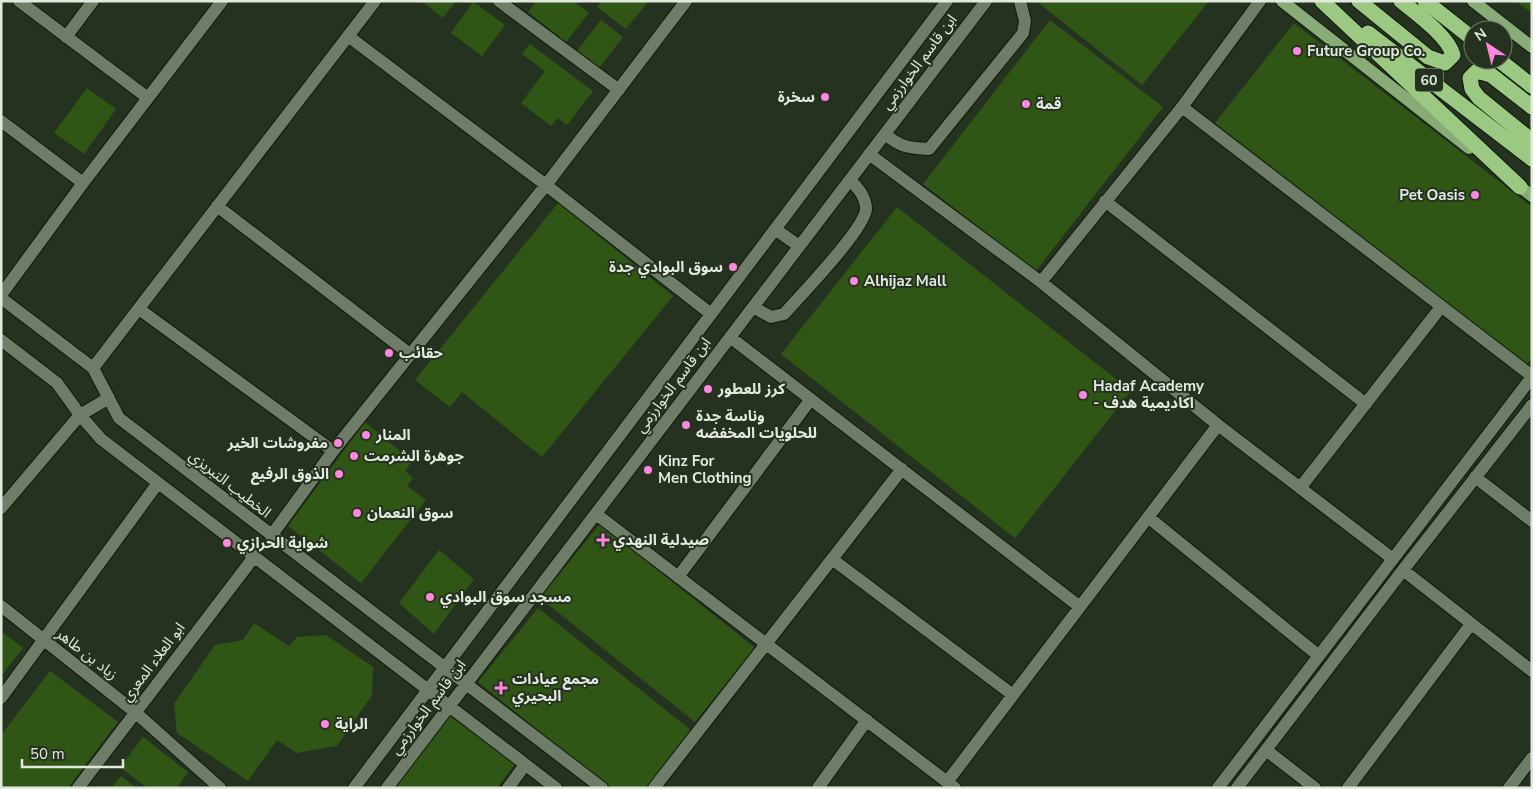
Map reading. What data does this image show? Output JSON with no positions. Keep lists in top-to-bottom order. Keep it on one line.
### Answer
{"streets":{"highway":["60"],"street":["ابن قاسم الخوارزمي","الخطيب التبريزي","زياد بن طاهر","ابو العلاء المعري"]},"crossings":[["ابن قاسم الخوارزمي","الخطيب التبريزي"],["زياد بن طاهر","ابو العلاء المعري"]],"places":{"other":["Future Group Co.","سخرة","قمة","Pet Oasis","سوق البوادي جدة","Alhijaz Mall","حقائب","كرز للعطور","Hadaf Academy - اكاديمية هدف","وناسة جدة للحلويات المخفضه","المنار","مفروشات الخير","جوهرة الشرمت","Kinz For Men Clothing","الذوق الرفيع","سوق النعمان","شواية الحرازي","مسجد سوق البوادي","الراية"],"health":["صيدلية النهدي","مجمع عيادات البحيري"]},"scale_bar":"50 m","north":"top left"}
